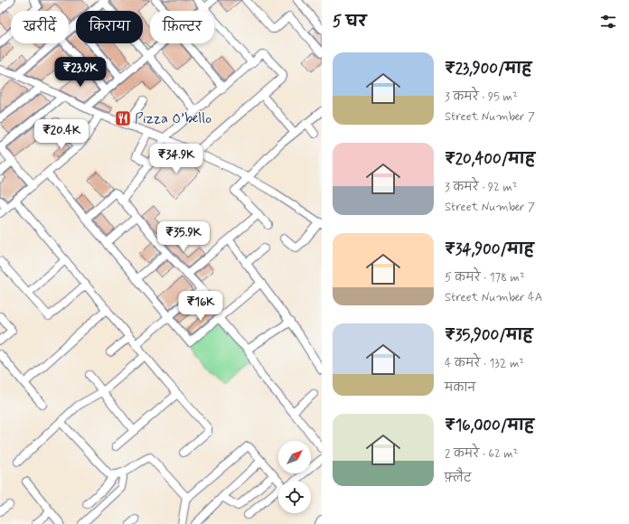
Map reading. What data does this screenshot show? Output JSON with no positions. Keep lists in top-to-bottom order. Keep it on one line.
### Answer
{"places":{"restaurant":["Pizza O’bello"]},"north":"top right","page":{"heading":"5 घर","chip":["खरीदें","किराया","फ़िल्टर"],"list":[{"name":"₹23,900/माह","note":"3 कमरे · 95 m² · Street Number 7"},{"name":"₹20,400/माह","note":"3 कमरे · 92 m² · Street Number 7"},{"name":"₹34,900/माह","note":"5 कमरे · 178 m² · Street Number 4A"},{"name":"₹35,900/माह","note":"4 कमरे · 132 m² · मकान"},{"name":"₹16,000/माह","note":"2 कमरे · 62 m² · फ़्लैट"}],"price":["₹23.9K","₹20.4K","₹34.9K","₹35.9K","₹16K"]}}
